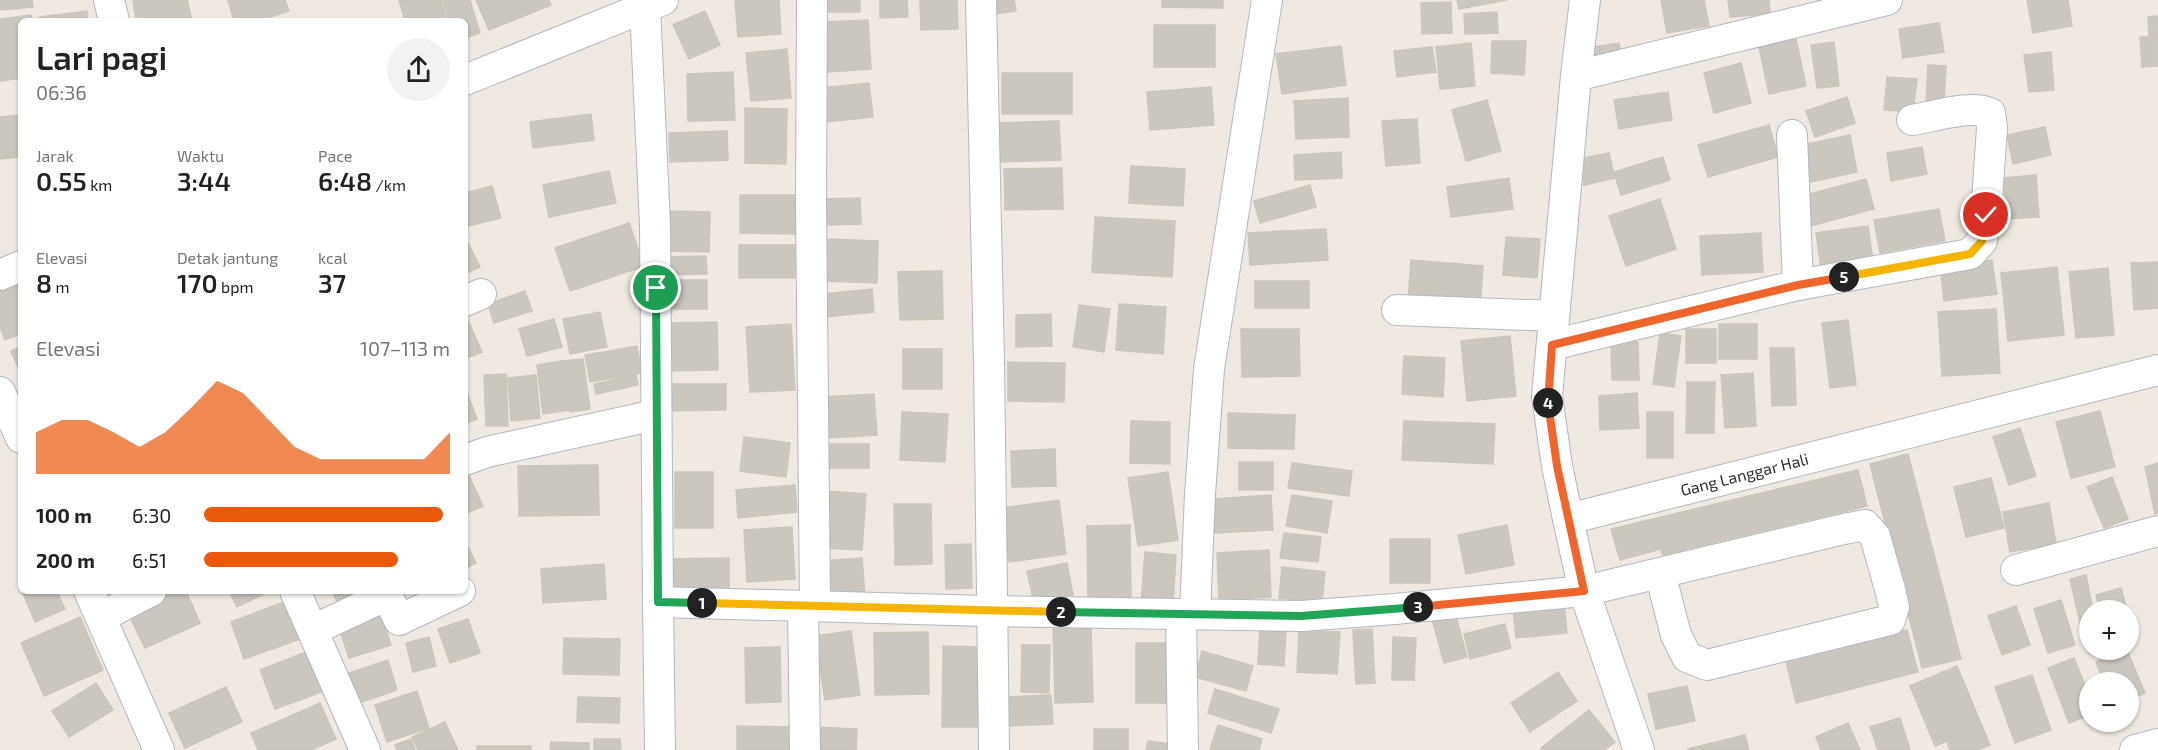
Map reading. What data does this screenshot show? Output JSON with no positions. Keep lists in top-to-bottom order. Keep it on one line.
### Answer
{"streets":{"street":["Gang Langgar Hali"]},"page":{"heading":["Lari pagi","06:36"],"stats":[["Jarak","0.55 km"],["Waktu","3:44"],["Pace","6:48 /km"],["Elevasi","8 m"],["Detak jantung","170 bpm"],["kcal","37"]],"pins":["5","4","1","3","2"],"chart":["Elevasi","107–113 m"],"list":[{"name":"100 m","note":"6:30"},{"name":"200 m","note":"6:51"}],"map_buttons":["+","−"]}}
